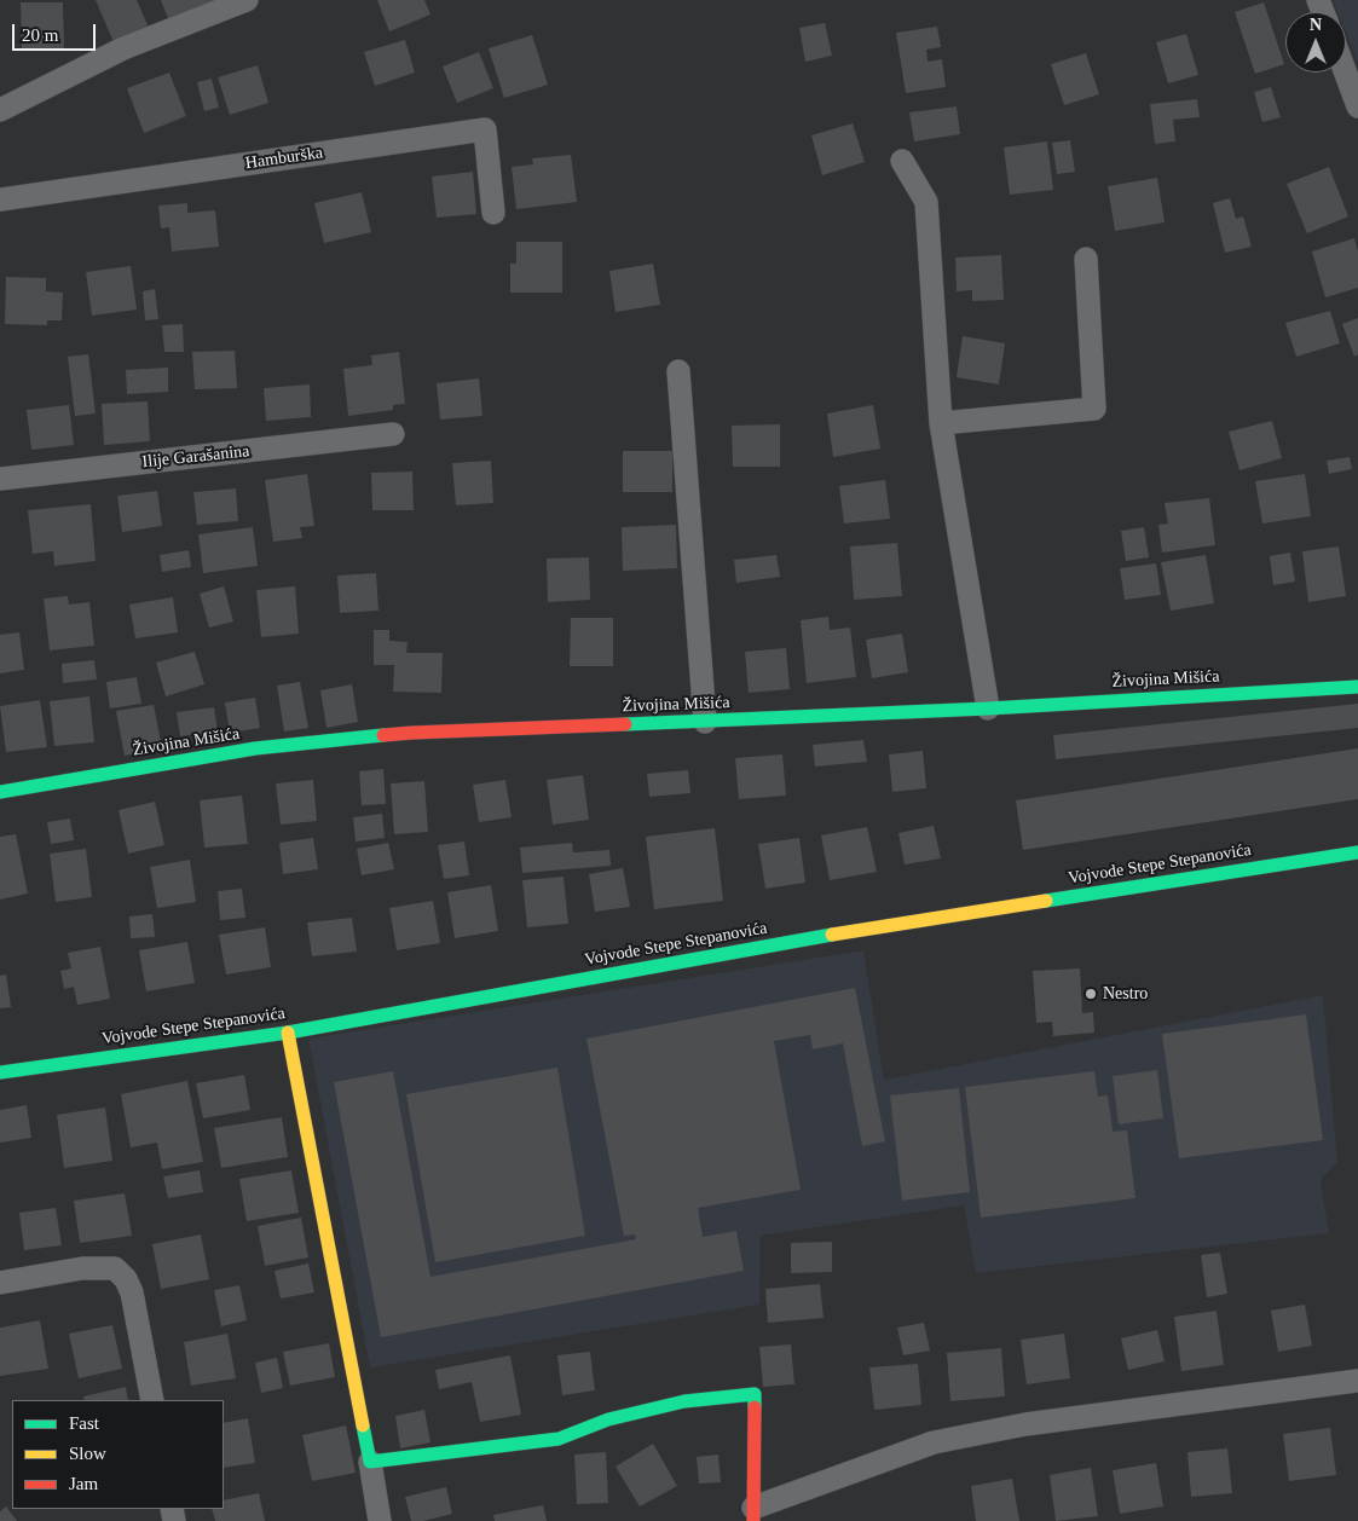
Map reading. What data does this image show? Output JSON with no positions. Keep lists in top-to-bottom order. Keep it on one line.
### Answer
{"streets":{"street":["Hamburška","Ilije Garašanina","Živojina Mišića","Vojvode Stepe Stepanovića"]},"places":["Nestro"],"legend":["Fast","Slow","Jam"],"scale_bar":"20 m","north":"top"}
